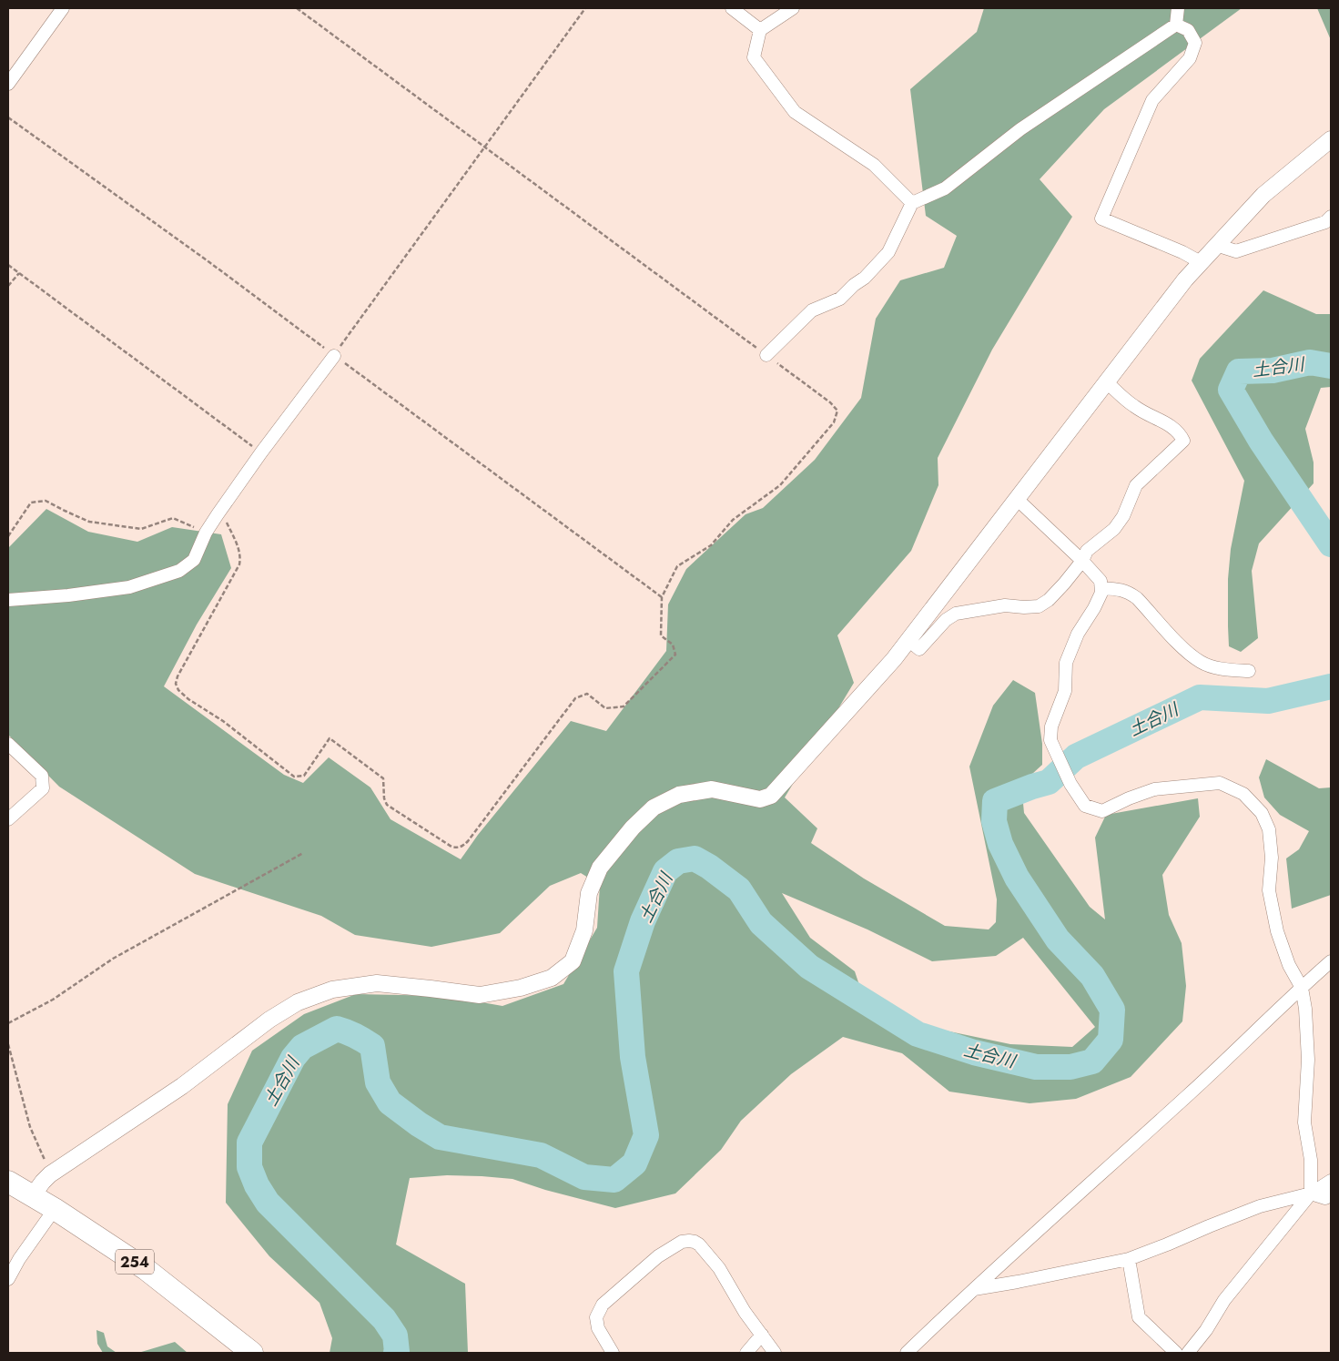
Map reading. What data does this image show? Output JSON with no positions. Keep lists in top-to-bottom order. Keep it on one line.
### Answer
{"streets":{"highway":["254"]},"water":["土合川"]}
